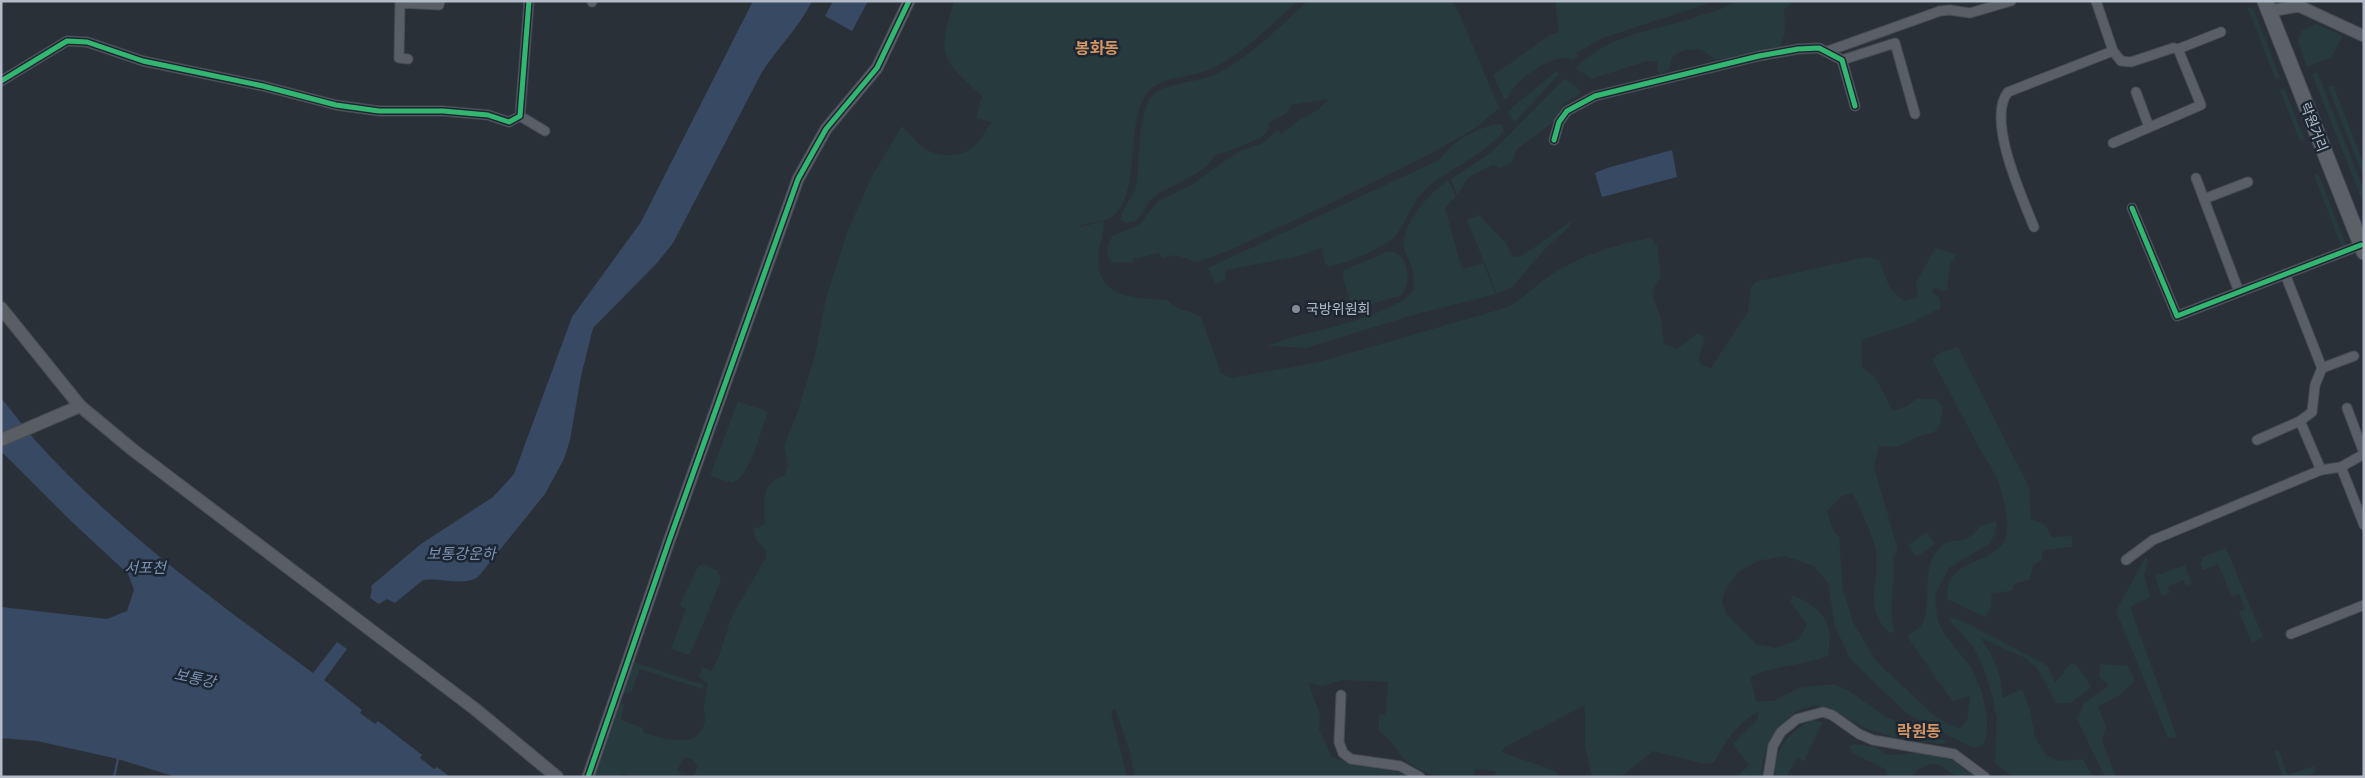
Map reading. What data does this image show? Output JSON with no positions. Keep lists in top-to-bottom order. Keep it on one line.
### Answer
{"streets":{"main road":["락원거리"]},"districts":["봉화동","락원동"],"water":["보통강운하","서포천","보통강"],"places":["국방위원회"]}
